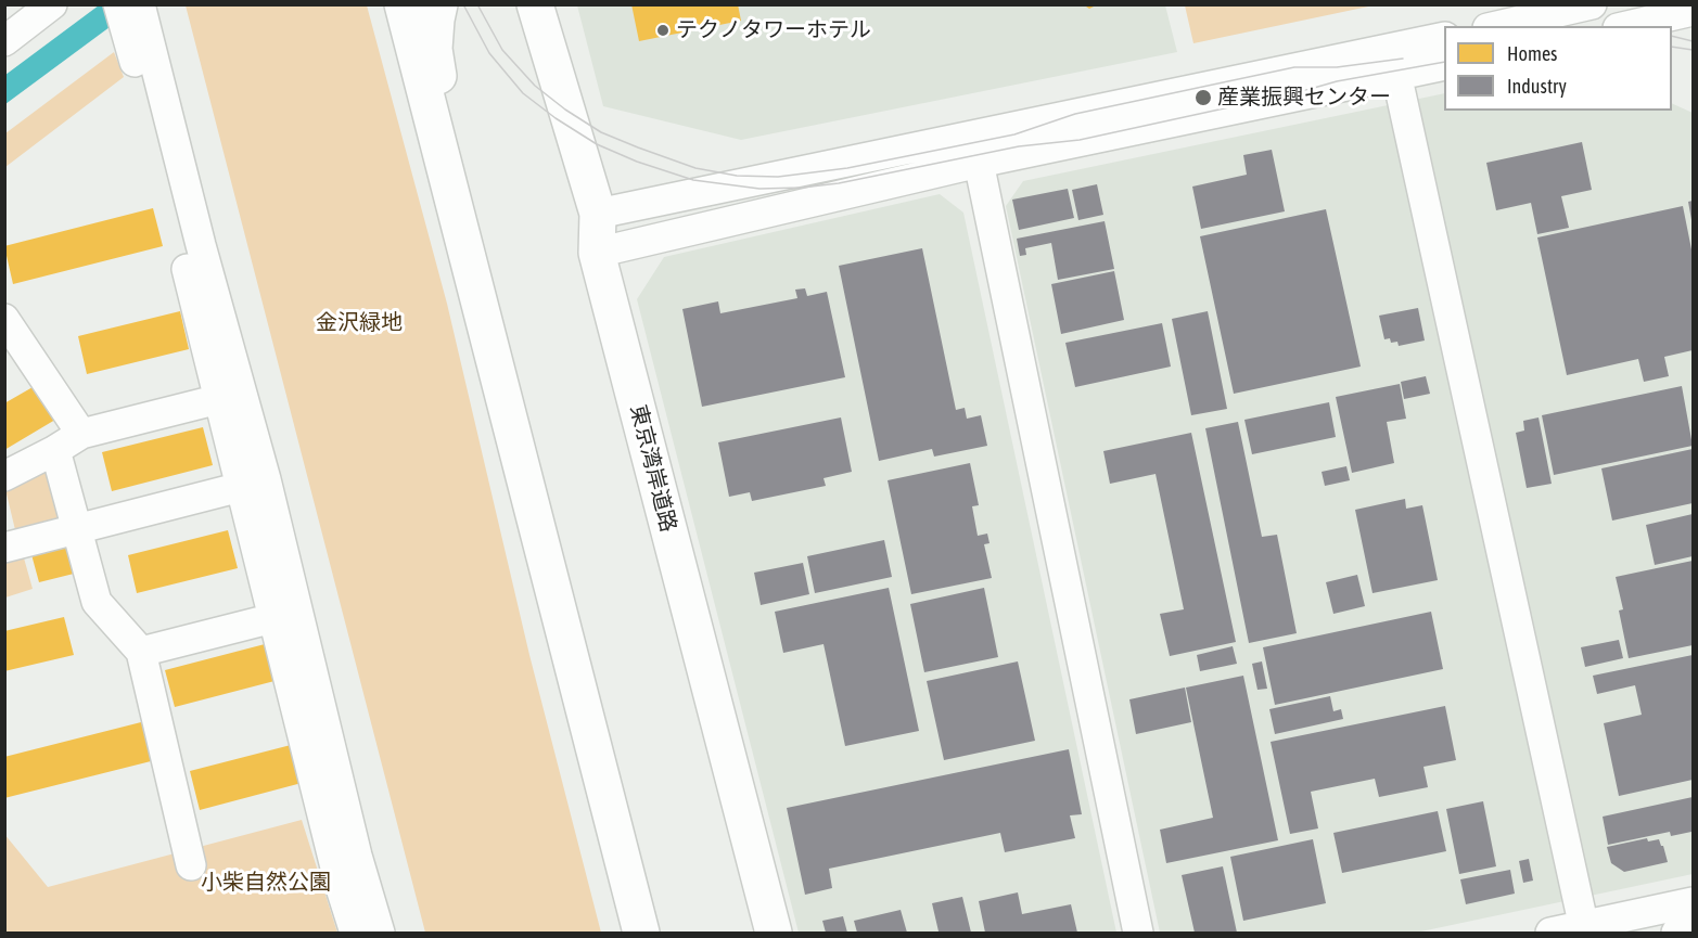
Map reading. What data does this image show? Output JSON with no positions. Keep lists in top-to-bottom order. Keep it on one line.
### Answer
{"streets":{"highway":["東京湾岸道路"]},"parks":["金沢緑地","小柴自然公園"],"places":["テクノタワーホテル","産業振興センター"],"legend":["Homes","Industry"]}
